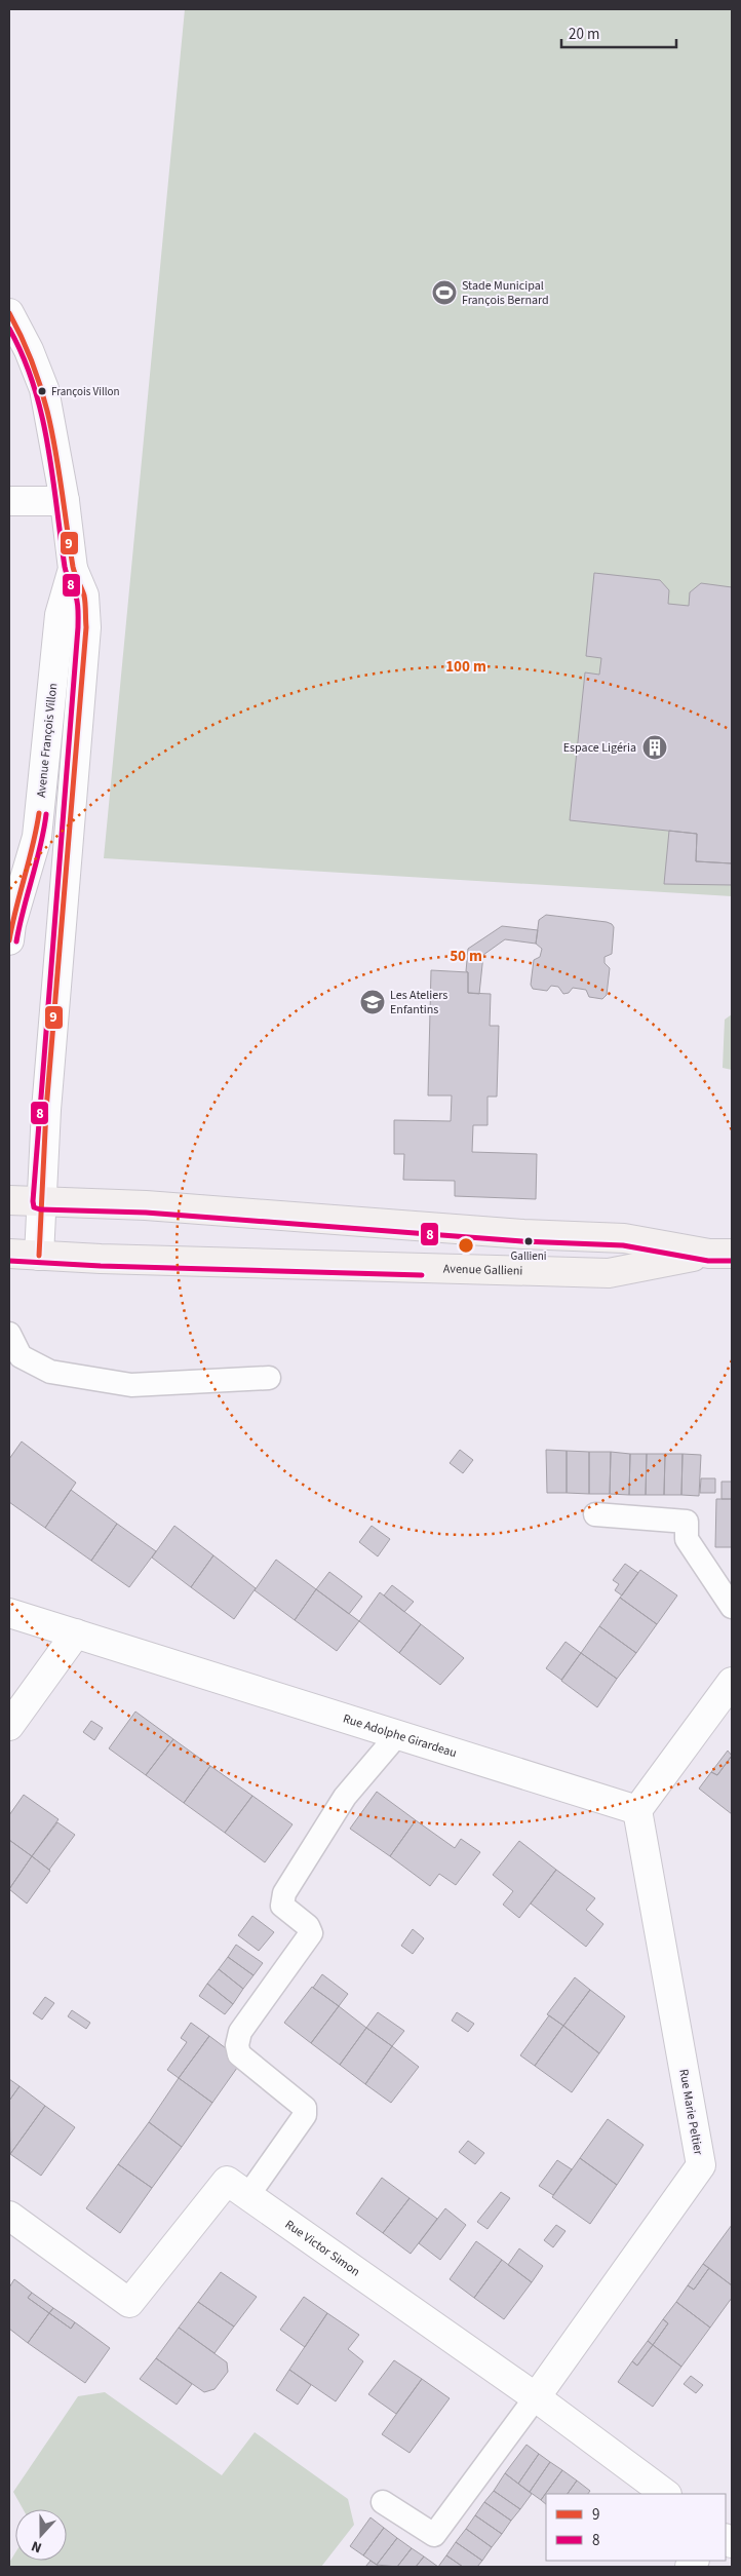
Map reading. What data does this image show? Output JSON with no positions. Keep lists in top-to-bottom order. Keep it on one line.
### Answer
{"streets":{"main road":["Avenue Gallieni"],"street":["Avenue François Villon","Rue Adolphe Girardeau","Rue Marie Peltier","Rue Victor Simon"]},"crossings":[["Avenue François Villon","Avenue Gallieni"],["Rue Adolphe Girardeau","Rue Marie Peltier"],["Rue Marie Peltier","Rue Victor Simon"]],"places":{"sports":["Stade Municipal François Bernard"],"other":["François Villon","Gallieni"],"building":["Espace Ligéria"],"school or university":["Les Ateliers Enfantins"]},"lines":["transit line 9","transit line 8"],"legend":["9","8"],"scale_bar":"20 m","north":"bottom","rings":["100 m","50 m"]}
